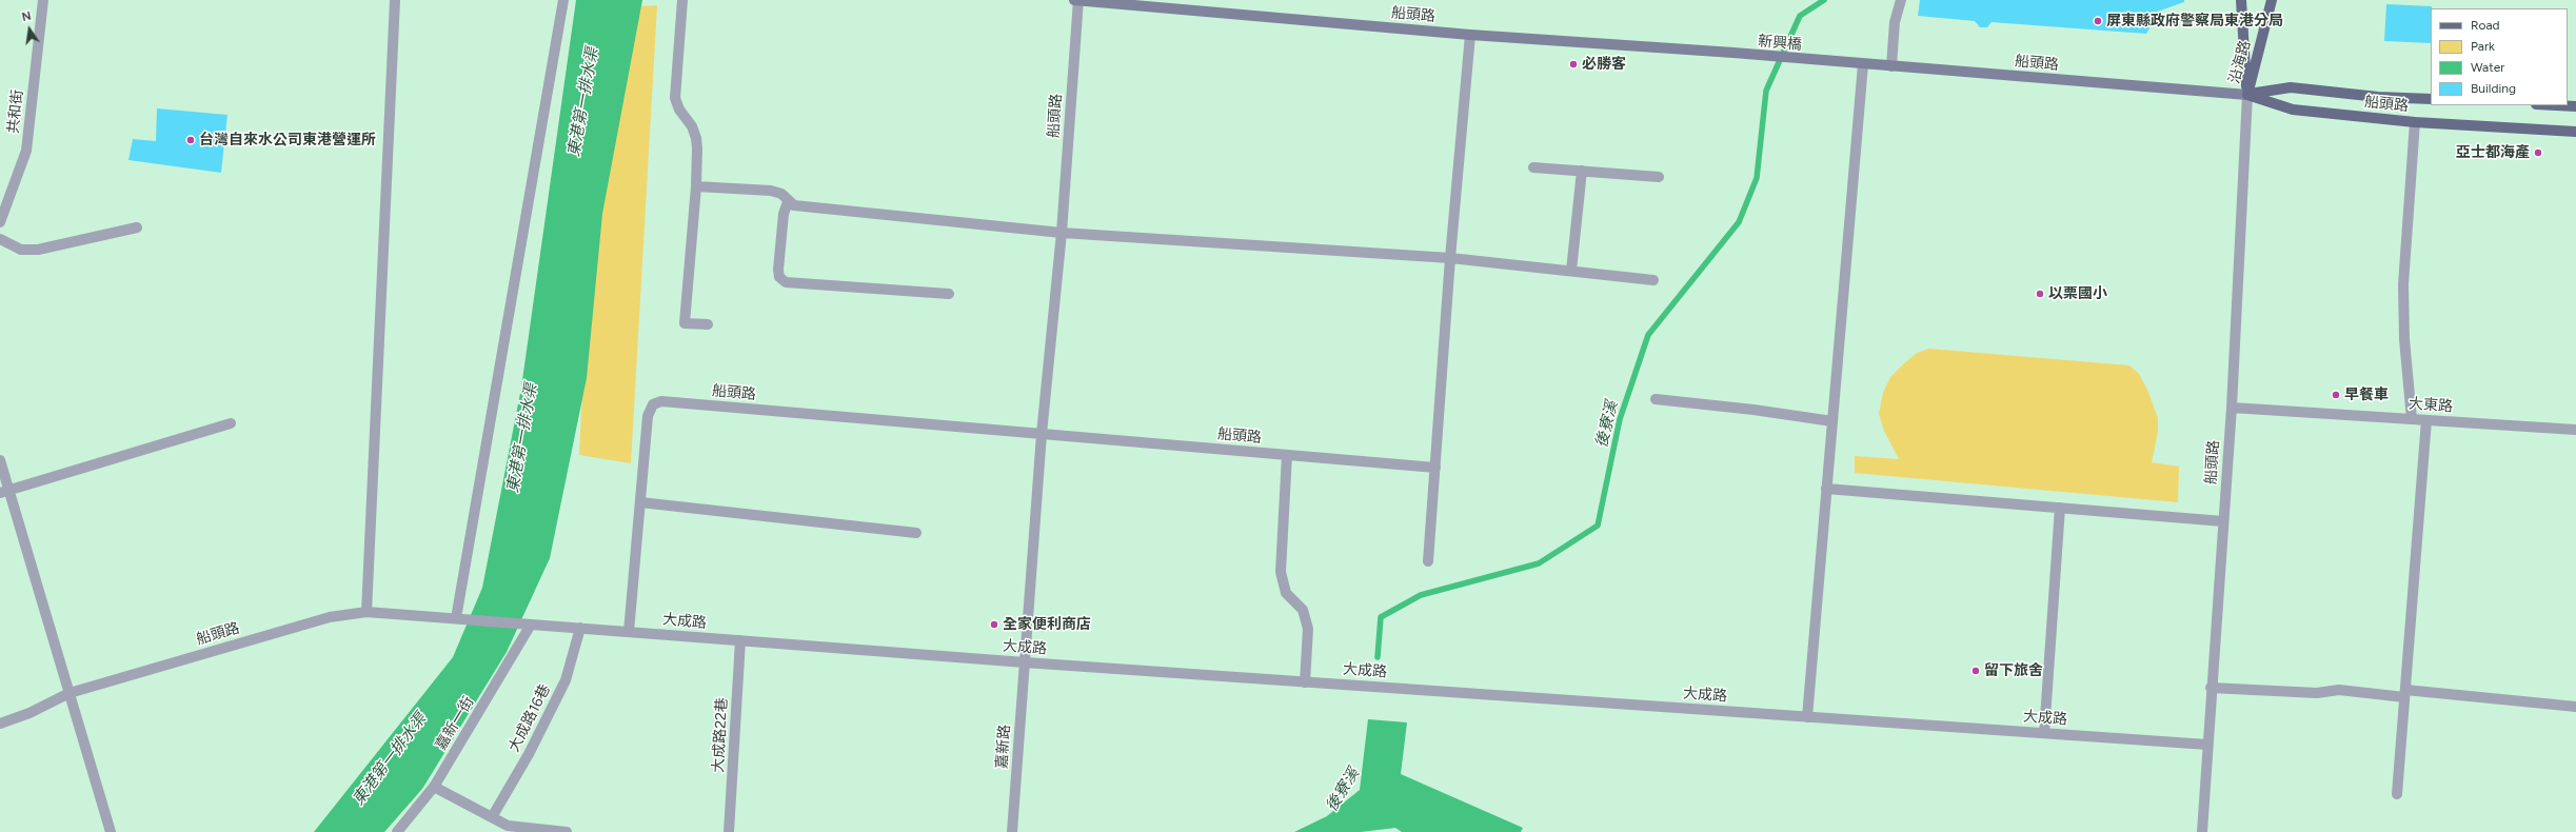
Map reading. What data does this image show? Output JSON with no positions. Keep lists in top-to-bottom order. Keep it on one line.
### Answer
{"streets":{"main road":["船頭路","新興橋","沿海路"],"street":["共和街","大東路","大成路","大成路16巷","嘉新一街","大成路22巷","嘉新路"]},"crossings":[["船頭路","新興橋"],["船頭路","沿海路"],["船頭路","大東路"],["船頭路","大成路"],["船頭路","嘉新一街"],["船頭路","嘉新路"],["大成路","大成路16巷"],["大成路","嘉新一街"],["大成路","大成路22巷"],["大成路","嘉新路"]],"water":["東港第一排水渠","後寮溪"],"places":["屏東縣政府警察局東港分局","必勝客","台灣自來水公司東港營運所","亞士都海產","以栗國小","早餐車","全家便利商店","留下旅舍"],"legend":["Road","Park","Water","Building"],"north":"top"}
